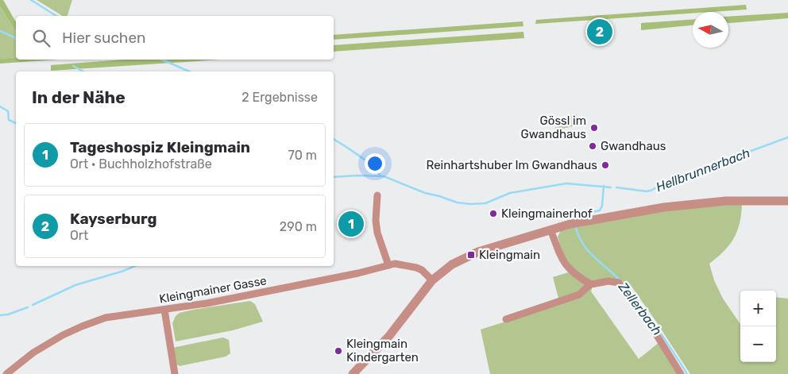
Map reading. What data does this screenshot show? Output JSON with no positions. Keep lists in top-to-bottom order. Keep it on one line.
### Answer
{"streets":{"street":["Kleingmainer Gasse"]},"water":["Hellbrunnerbach","Zellerbach"],"places":{"other":["Gössl im Gwandhaus","Gwandhaus","Reinhartshuber Im Gwandhaus","Kleingmainerhof","Kleingmain Kindergarten"],"transit":["Kleingmain"]},"north":"left","page":{"search":"Hier suchen","pins":["2","1"],"heading":["In der Nähe","2 Ergebnisse"],"list":[{"mark":"1","name":"Tageshospiz Kleingmain","note":"Ort · Buchholzhofstraße","value":"70 m"},{"mark":"2","name":"Kayserburg","note":"Ort","value":"290 m"}],"map_buttons":["+","−"]}}
